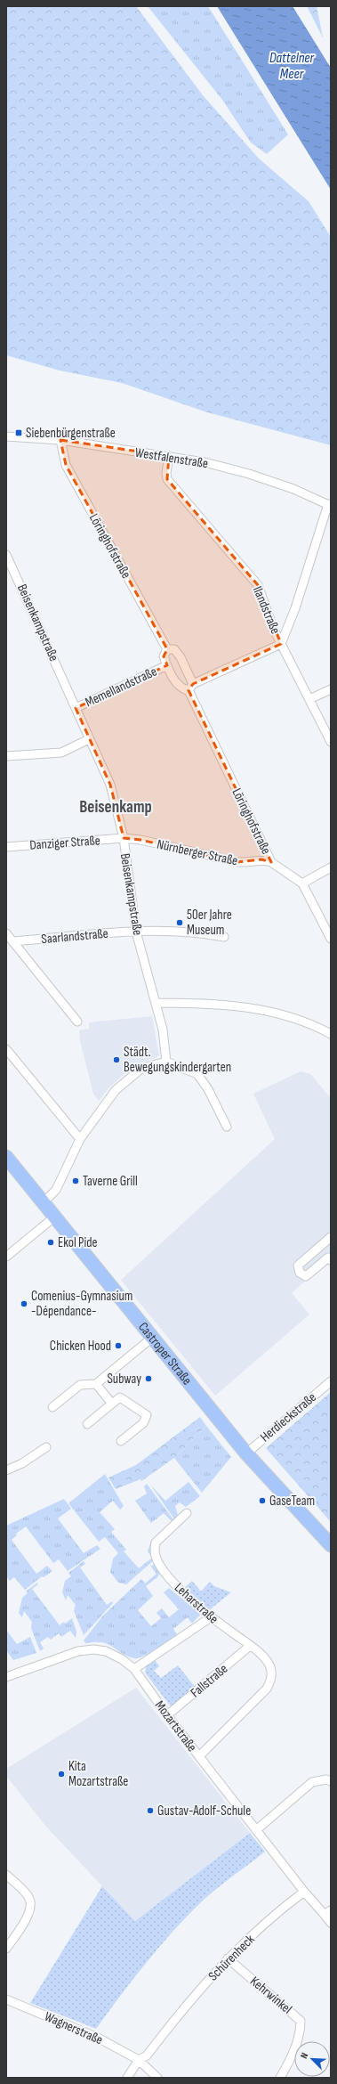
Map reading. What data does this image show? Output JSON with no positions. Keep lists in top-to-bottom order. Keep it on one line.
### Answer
{"streets":{"main road":["Castroper Straße"],"street":["Westfalenstraße","Löringhofstraße","Ilandstraße","Beisenkampstraße","Memellandstraße","Danziger Straße","Nürnberger Straße","Saarlandstraße","Herdieckstraße","Leharstraße","Fallstraße","Mozartstraße","Schürenheck","Kehrwinkel","Wagnerstraße"]},"crossings":[["Westfalenstraße","Löringhofstraße"],["Westfalenstraße","Ilandstraße"],["Löringhofstraße","Memellandstraße"],["Löringhofstraße","Nürnberger Straße"],["Beisenkampstraße","Memellandstraße"],["Beisenkampstraße","Danziger Straße"],["Beisenkampstraße","Nürnberger Straße"],["Beisenkampstraße","Saarlandstraße"],["Danziger Straße","Nürnberger Straße"],["Castroper Straße","Herdieckstraße"],["Leharstraße","Fallstraße"],["Leharstraße","Mozartstraße"],["Fallstraße","Mozartstraße"],["Mozartstraße","Schürenheck"],["Schürenheck","Kehrwinkel"],["Schürenheck","Wagnerstraße"]],"districts":["Beisenkamp"],"water":["Dattelner Meer"],"places":{"transit":["Siebenbürgenstraße"],"other":["50er Jahre Museum","Städt. Bewegungskindergarten","Taverne Grill","Ekol Pide","Comenius-Gymnasium -Dépendance-","Chicken Hood","Subway","GaseTeam","Kita Mozartstraße","Gustav-Adolf-Schule"]},"north":"top left"}
